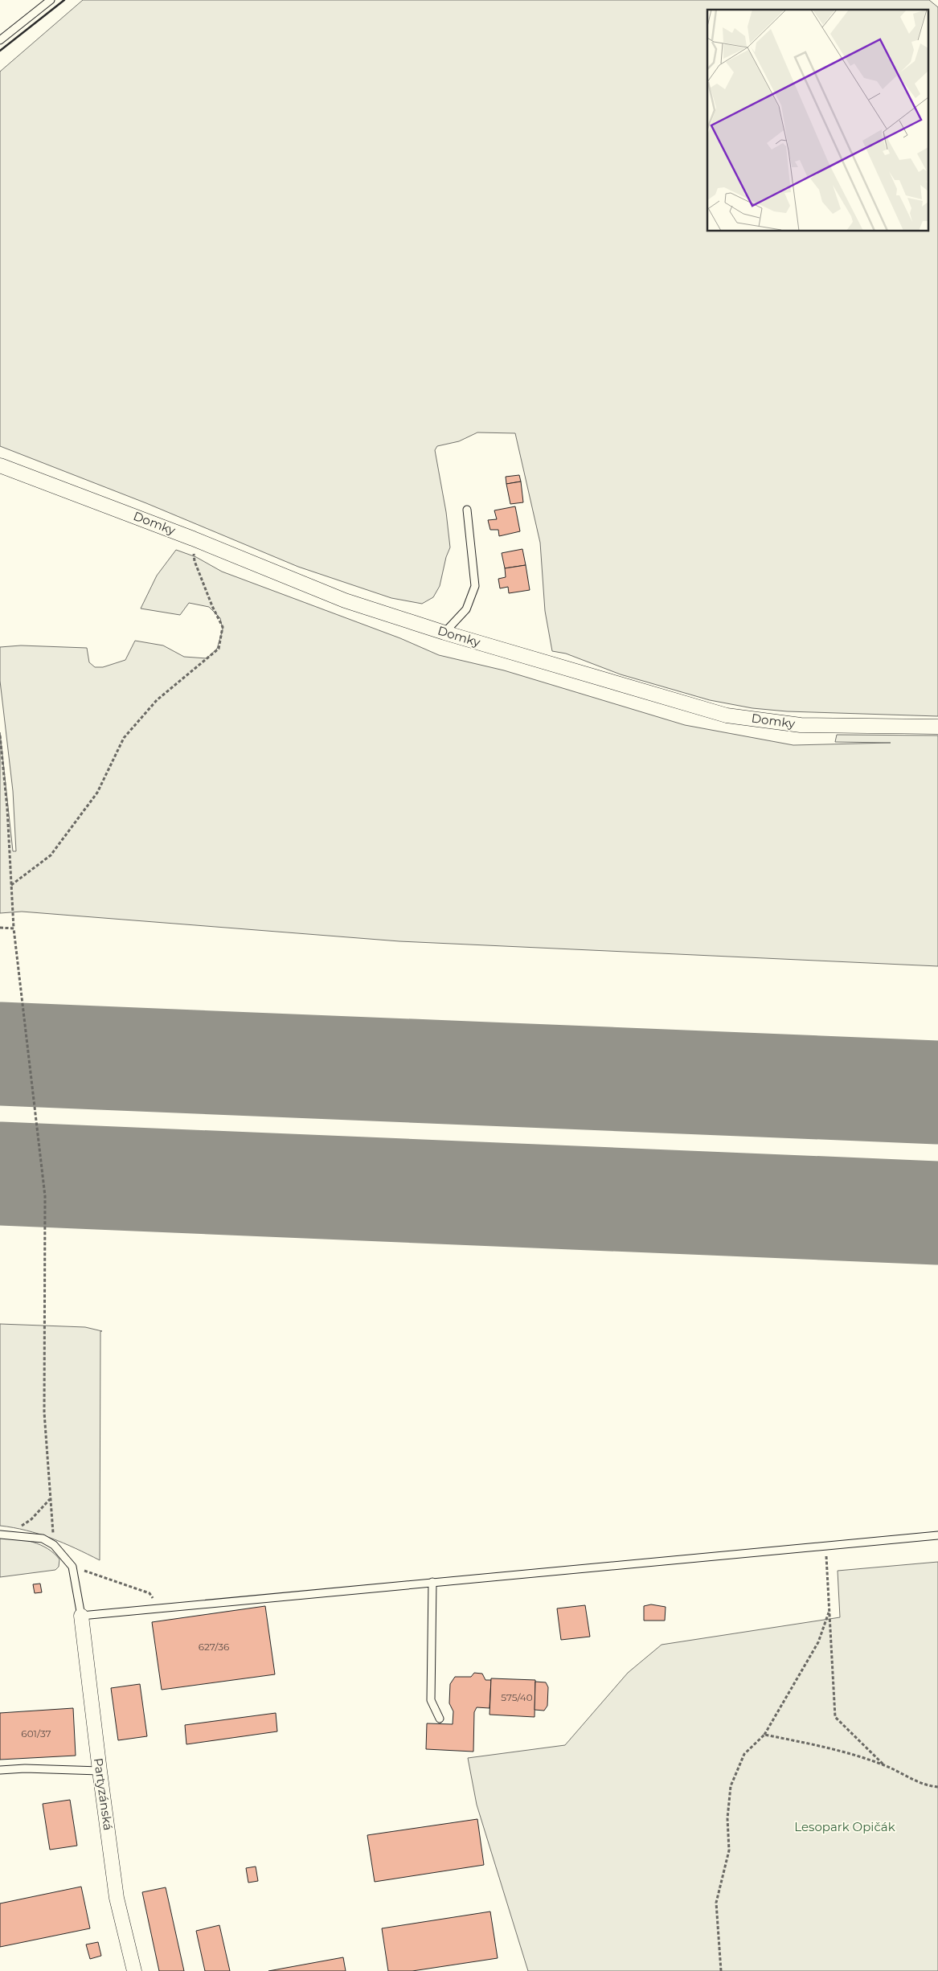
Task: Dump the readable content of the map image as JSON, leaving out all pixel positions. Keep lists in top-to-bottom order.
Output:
{
  "streets": {
    "street": ["Domky", "Partyzánská"]
  },
  "parks": ["Lesopark Opičák"],
  "house_numbers": ["627/36", "575/40", "601/37"]
}
